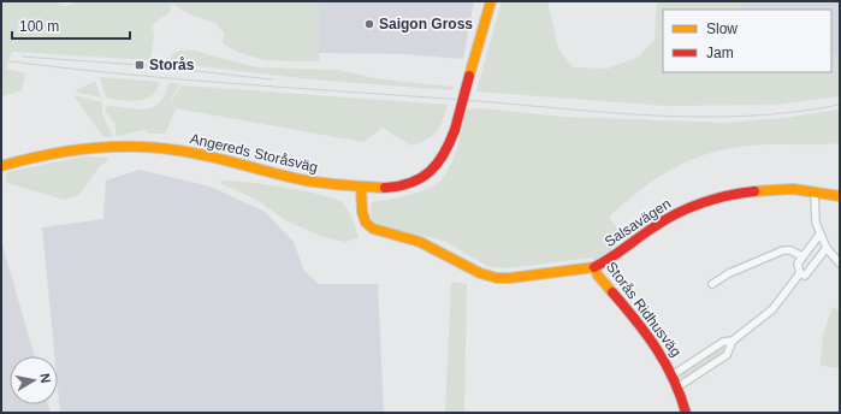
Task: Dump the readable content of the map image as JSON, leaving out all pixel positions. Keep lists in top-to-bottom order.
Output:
{
  "streets": {
    "street": ["Angereds Storåsväg", "Salsavägen", "Storås Ridhusväg"]
  },
  "crossings": [
    ["Angereds Storåsväg", "Storås Ridhusväg"],
    ["Salsavägen", "Storås Ridhusväg"]
  ],
  "places": {
    "other": ["Saigon Gross"],
    "transit": ["Storås"]
  },
  "legend": ["Slow", "Jam"],
  "scale_bar": "100 m",
  "north": "right"
}
